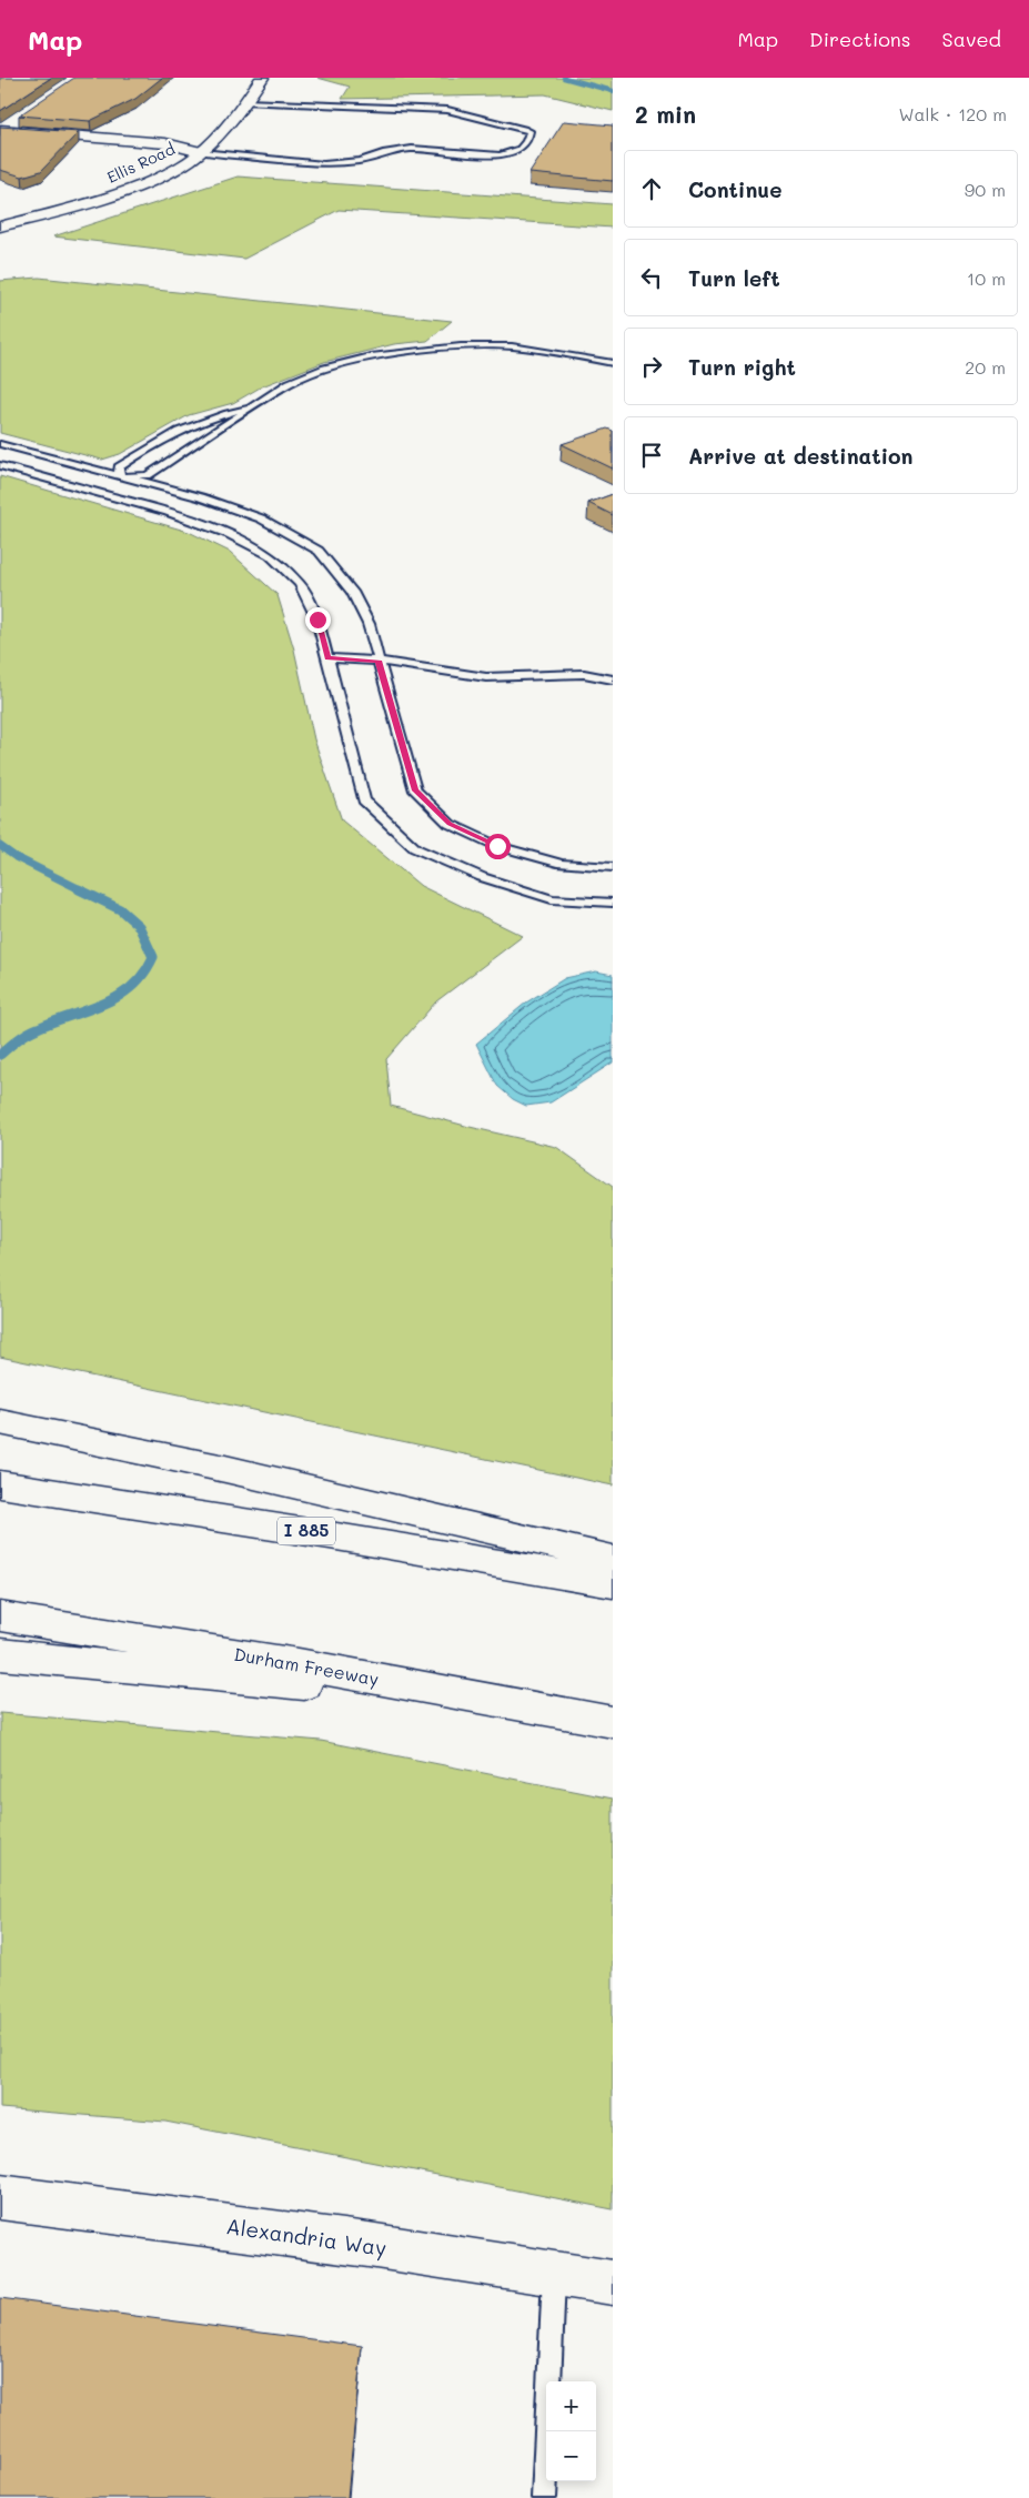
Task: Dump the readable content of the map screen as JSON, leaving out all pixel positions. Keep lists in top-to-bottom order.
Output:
{
  "streets": {
    "main road": [
      "Ellis Road",
      "I 885",
      "Durham Freeway",
      "Alexandria Way"
    ]
  },
  "page": {
    "header": "Map",
    "nav": ["Map", "Directions", "Saved"],
    "heading": ["2 min", "Walk · 120 m"],
    "list": [
      ["Continue", "90 m"],
      ["Turn left", "10 m"],
      ["Turn right", "20 m"],
      "Arrive at destination"
    ],
    "map_buttons": ["+", "−"]
  }
}
